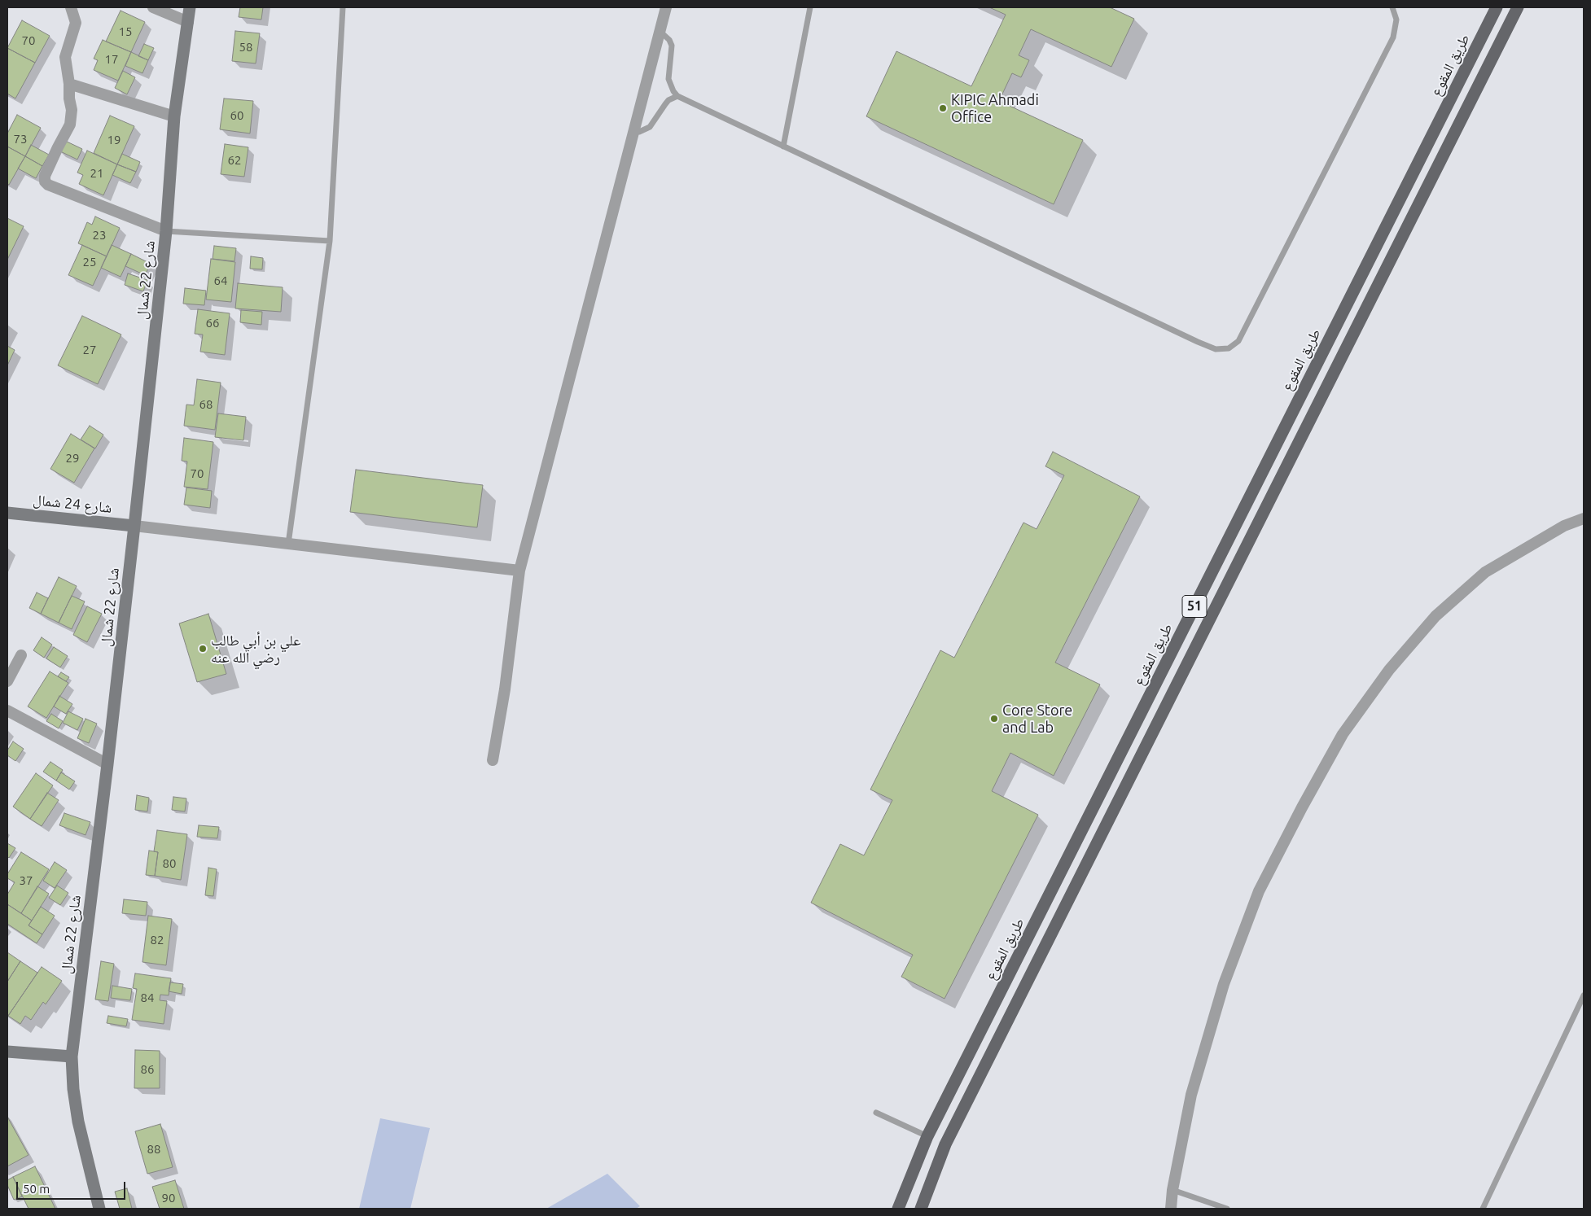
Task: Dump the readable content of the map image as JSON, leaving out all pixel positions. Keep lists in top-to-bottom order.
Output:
{
  "streets": {
    "main road": ["طريق المقوع", "51"],
    "street": ["شارع 22 شمال", "شارع 24 شمال"]
  },
  "crossings": [
    ["شارع 22 شمال", "شارع 24 شمال"]
  ],
  "places": ["KIPIC Ahmadi Office", "علي بن أبي طالب رضي الله عنه", "Core Store and Lab"],
  "house_numbers": [
    "15",
    "70",
    "58",
    "17",
    "60",
    "73",
    "19",
    "62",
    "21",
    "23",
    "25",
    "64",
    "66",
    "27",
    "68",
    "29",
    "70",
    "80",
    "37",
    "82",
    "84",
    "86",
    "88",
    "90"
  ],
  "scale_bar": "50 m"
}
